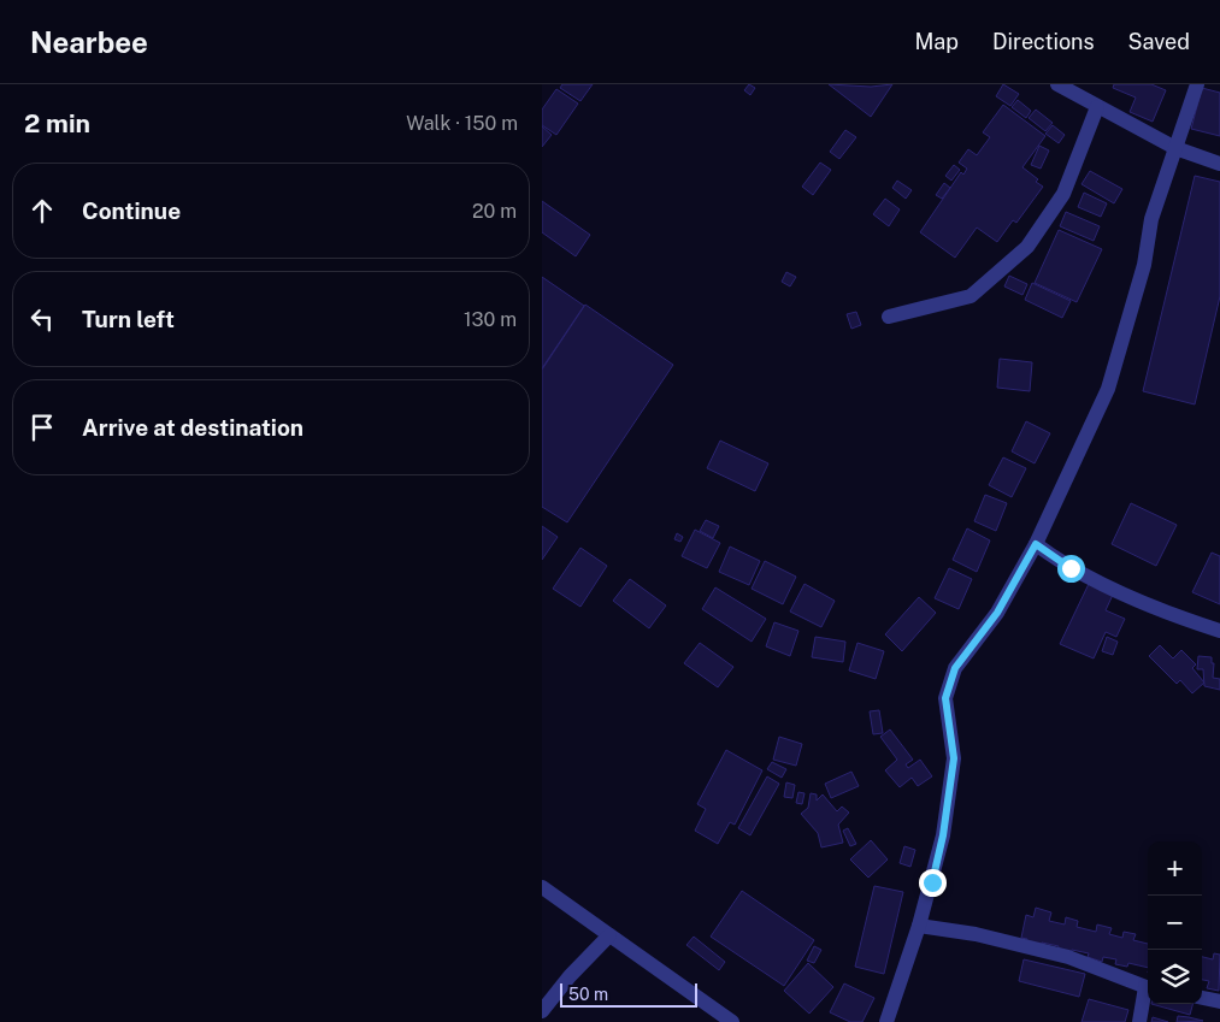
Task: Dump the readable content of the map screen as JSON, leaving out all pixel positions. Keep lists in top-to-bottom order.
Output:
{
  "scale_bar": "50 m",
  "page": {
    "header": "Nearbee",
    "nav": ["Map", "Directions", "Saved"],
    "heading": ["2 min", "Walk · 150 m"],
    "list": [
      ["Continue", "20 m"],
      ["Turn left", "130 m"],
      "Arrive at destination"
    ],
    "map_buttons": ["+", "−"],
    "scale": "50 m"
  }
}
